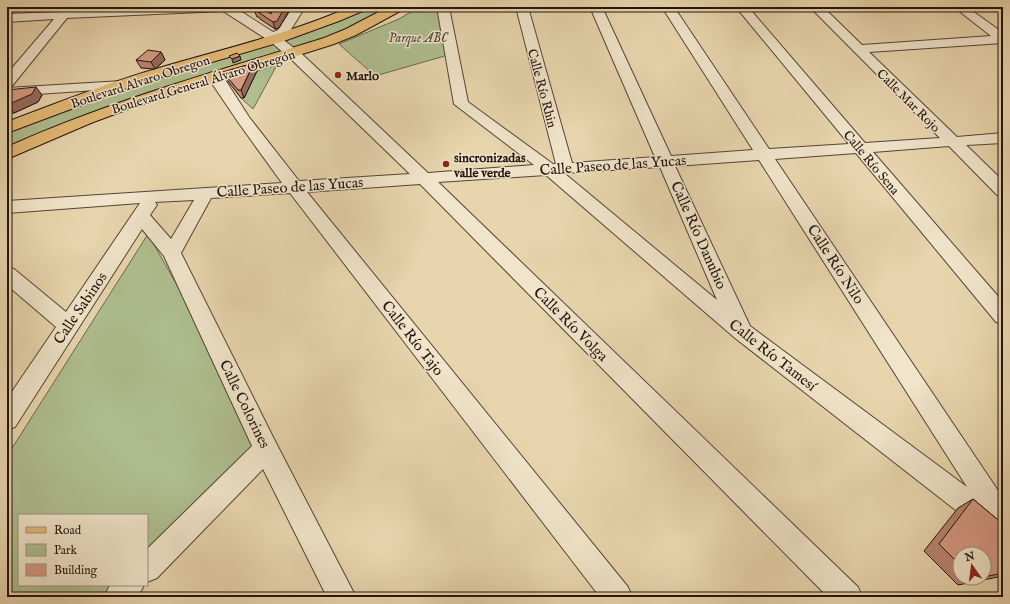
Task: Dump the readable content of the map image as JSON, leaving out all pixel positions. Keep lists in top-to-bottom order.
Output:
{
  "streets": {
    "main road": ["Boulevard Alvaro Obregon", "Boulevard General Álvaro Obregón"],
    "street": [
      "Calle Río Rhin",
      "Calle Mar Rojo",
      "Calle Río Sena",
      "Calle Paseo de las Yucas",
      "Calle Río Danubio",
      "Calle Río Nilo",
      "Calle Sabinos",
      "Calle Río Volga",
      "Calle Río Tajo",
      "Calle Río Tamesí",
      "Calle Colorines"
    ]
  },
  "crossings": [
    ["Boulevard Alvaro Obregon", "Boulevard General Álvaro Obregón"],
    ["Boulevard Alvaro Obregon", "Calle Río Volga"],
    ["Boulevard General Álvaro Obregón", "Calle Río Volga"],
    ["Boulevard General Álvaro Obregón", "Calle Río Tajo"],
    ["Calle Río Rhin", "Calle Paseo de las Yucas"],
    ["Calle Río Rhin", "Calle Río Tamesí"],
    ["Calle Mar Rojo", "Calle Paseo de las Yucas"],
    ["Calle Río Sena", "Calle Paseo de las Yucas"],
    ["Calle Paseo de las Yucas", "Calle Río Danubio"],
    ["Calle Paseo de las Yucas", "Calle Río Nilo"],
    ["Calle Paseo de las Yucas", "Calle Sabinos"],
    ["Calle Paseo de las Yucas", "Calle Río Volga"],
    ["Calle Paseo de las Yucas", "Calle Río Tajo"],
    ["Calle Paseo de las Yucas", "Calle Río Tamesí"],
    ["Calle Río Danubio", "Calle Río Tamesí"],
    ["Calle Sabinos", "Calle Colorines"]
  ],
  "parks": ["Parque ABC"],
  "places": ["Marlo", "sincronizadas valle verde"],
  "legend": ["Road", "Park", "Building"],
  "north": "top"
}
